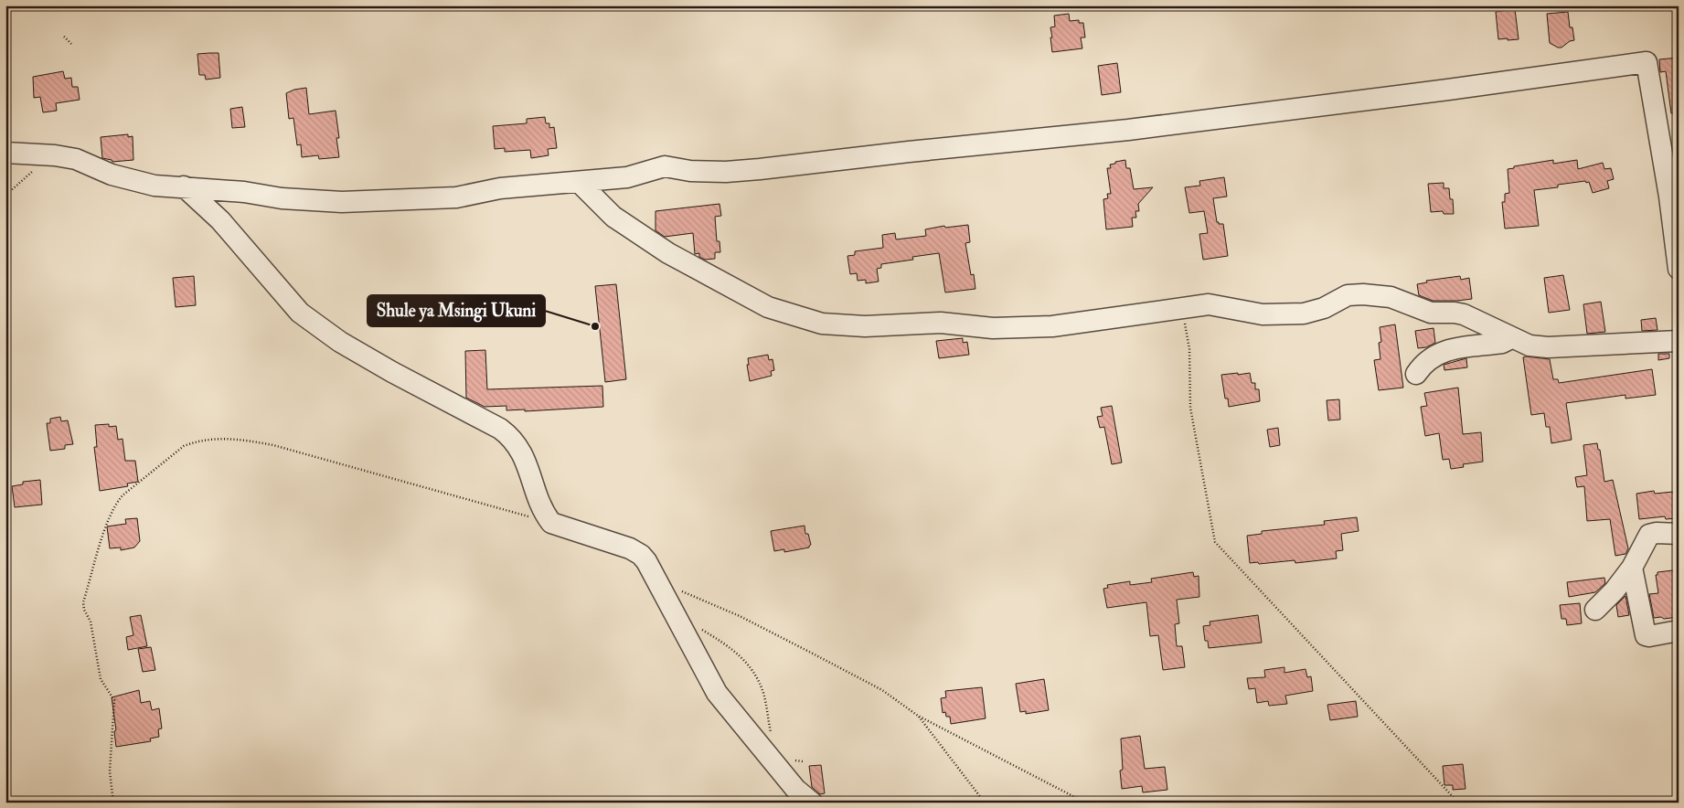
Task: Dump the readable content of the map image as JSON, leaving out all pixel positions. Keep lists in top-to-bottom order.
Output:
{
  "places": ["Shule ya Msingi Ukuni"]
}
